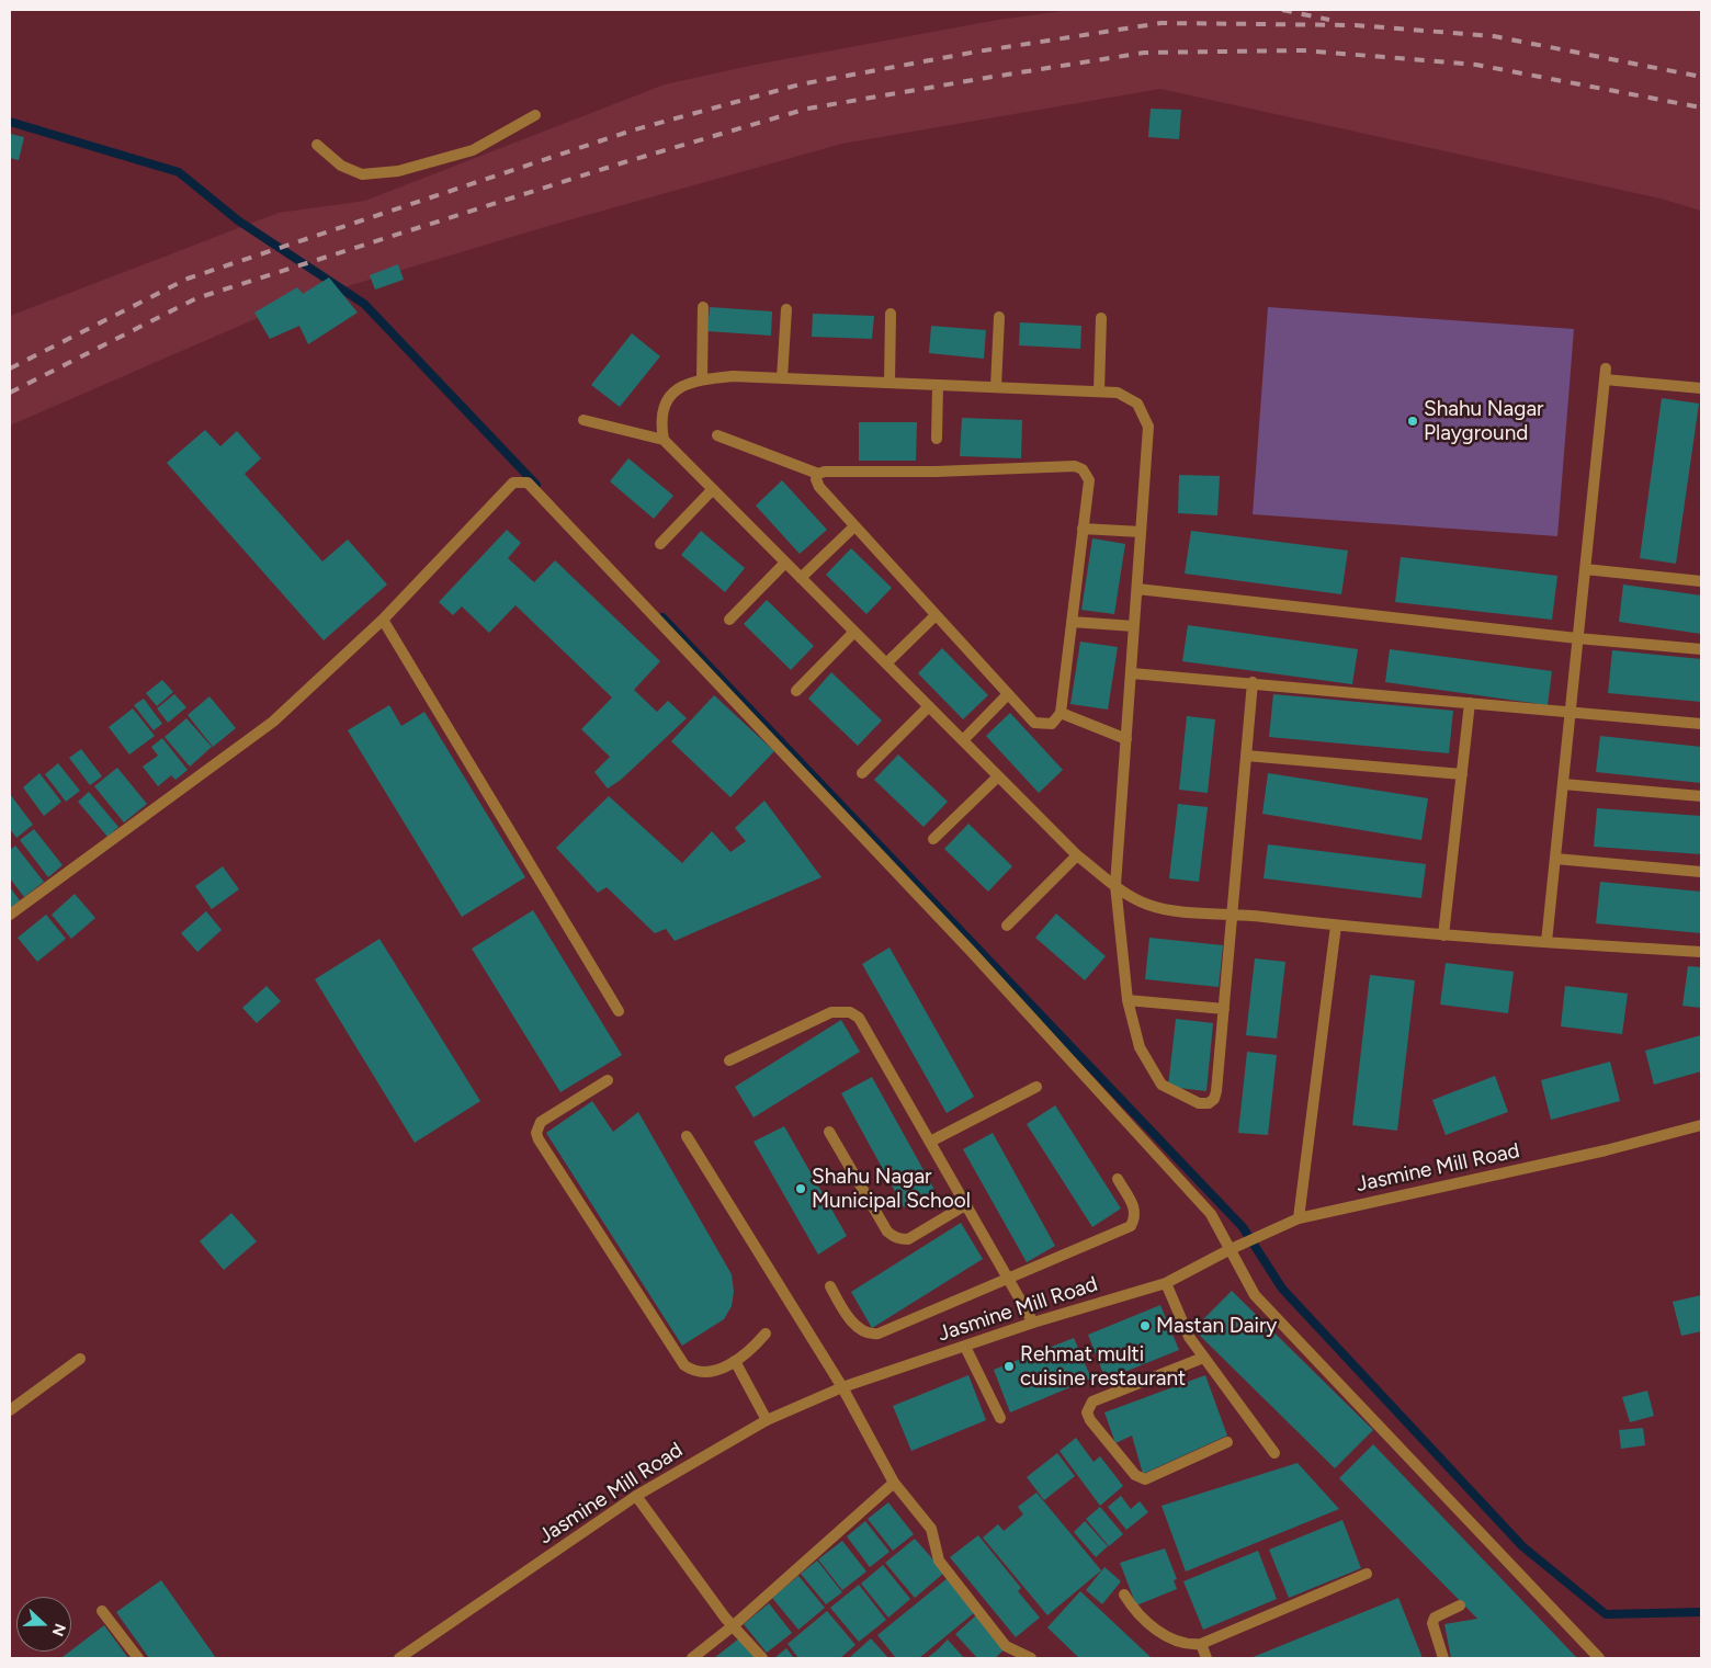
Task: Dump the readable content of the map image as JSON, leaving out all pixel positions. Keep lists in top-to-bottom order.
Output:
{
  "streets": {
    "street": ["Jasmine Mill Road"]
  },
  "places": [
    "Shahu Nagar Playground",
    "Shahu Nagar Municipal School",
    "Mastan Dairy",
    "Rehmat multi cuisine restaurant"
  ],
  "north": "right"
}
